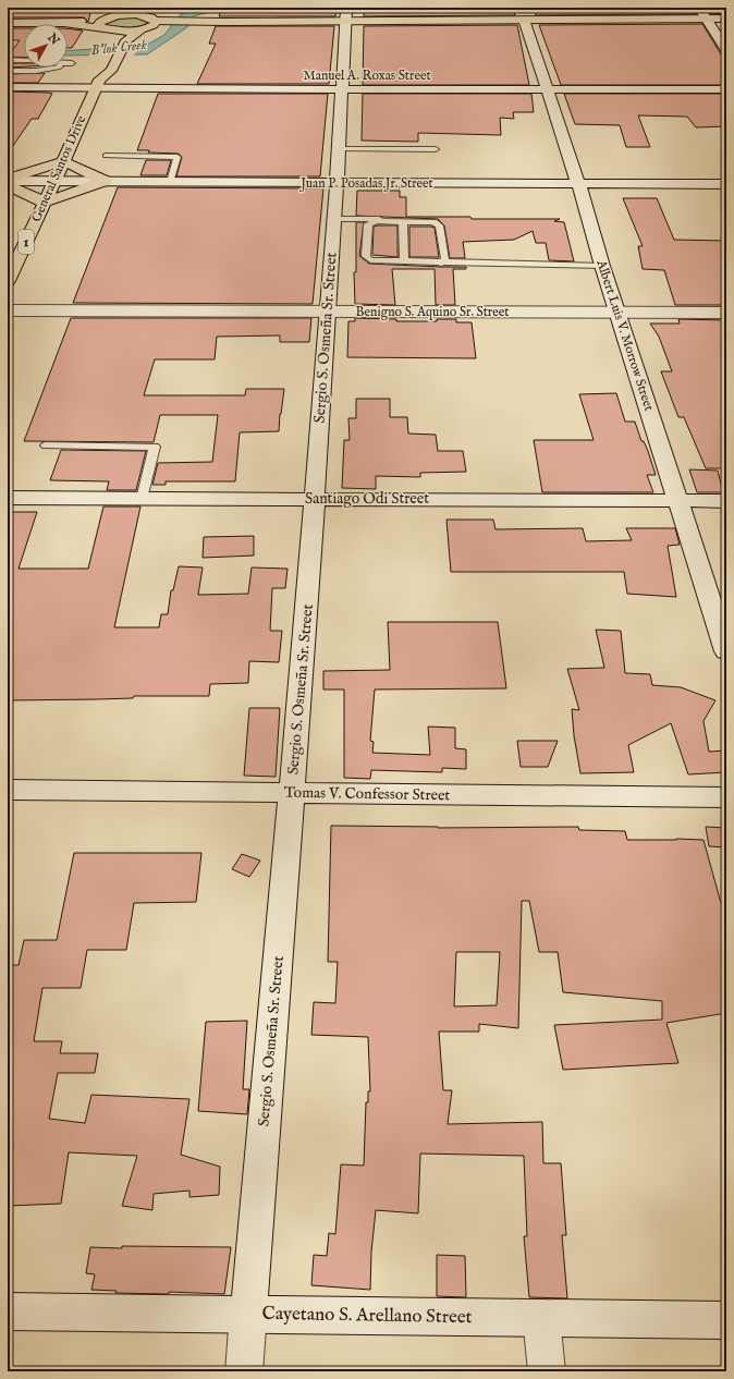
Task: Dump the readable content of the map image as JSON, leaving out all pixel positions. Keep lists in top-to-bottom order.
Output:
{
  "streets": {
    "main road": ["General Santos Drive", "1"],
    "street": [
      "Manuel A. Roxas Street",
      "Juan P. Posadas Jr. Street",
      "Benigno S. Aquino Sr. Street",
      "Albert Luis V. Morrow Street",
      "Sergio S. Osmeña Sr. Street",
      "Santiago Odi Street",
      "Tomas V. Confessor Street",
      "Cayetano S. Arellano Street"
    ]
  },
  "crossings": [
    ["Manuel A. Roxas Street", "General Santos Drive"],
    ["Manuel A. Roxas Street", "Albert Luis V. Morrow Street"],
    ["Manuel A. Roxas Street", "Sergio S. Osmeña Sr. Street"],
    ["General Santos Drive", "Juan P. Posadas Jr. Street"],
    ["General Santos Drive", "1"],
    ["Juan P. Posadas Jr. Street", "Albert Luis V. Morrow Street"],
    ["Juan P. Posadas Jr. Street", "Sergio S. Osmeña Sr. Street"],
    ["Benigno S. Aquino Sr. Street", "Albert Luis V. Morrow Street"],
    ["Benigno S. Aquino Sr. Street", "Sergio S. Osmeña Sr. Street"],
    ["Albert Luis V. Morrow Street", "Santiago Odi Street"],
    ["Sergio S. Osmeña Sr. Street", "Santiago Odi Street"],
    ["Sergio S. Osmeña Sr. Street", "Tomas V. Confessor Street"],
    ["Sergio S. Osmeña Sr. Street", "Cayetano S. Arellano Street"]
  ],
  "water": ["B'lok Creek"],
  "north": "top right"
}
